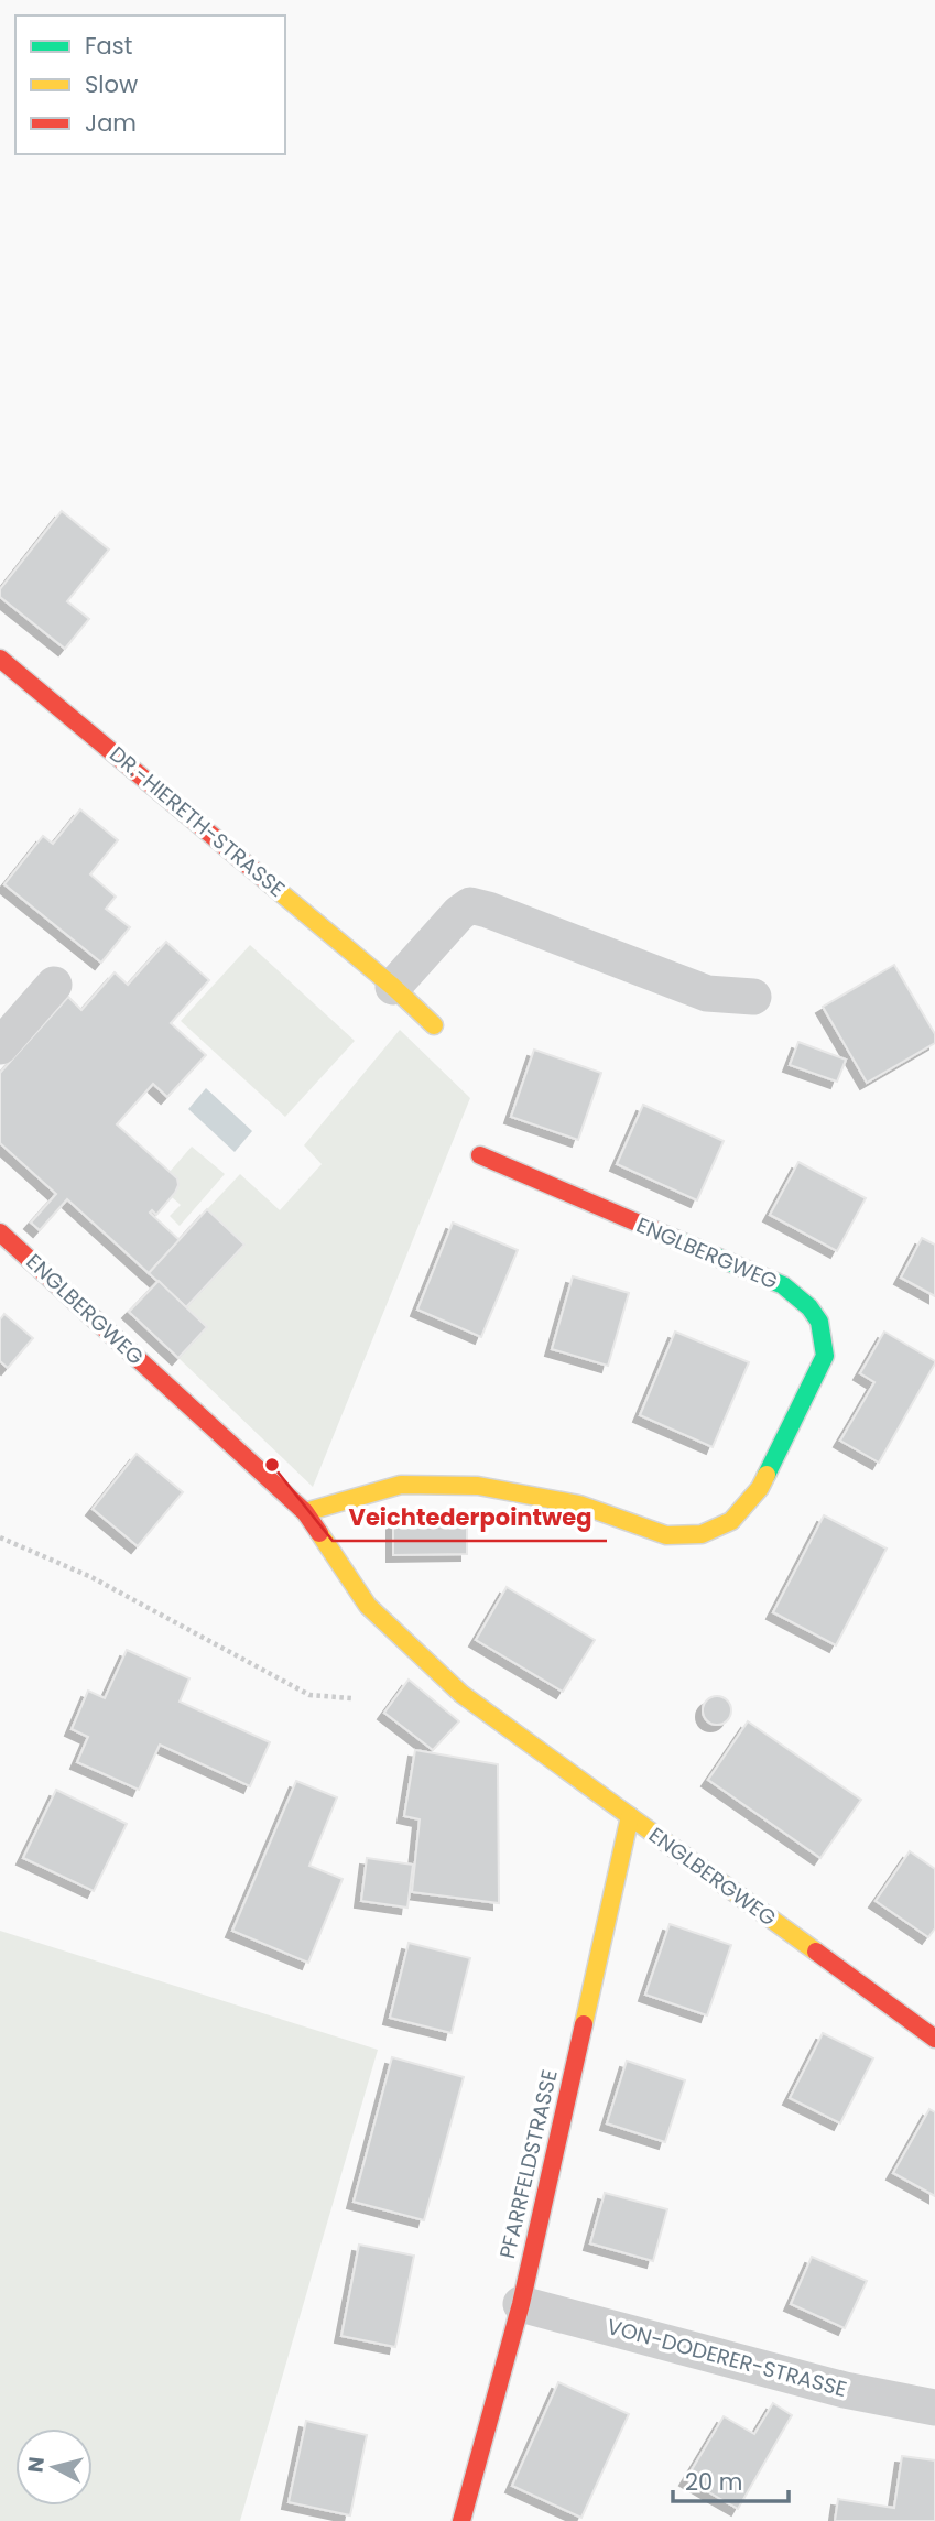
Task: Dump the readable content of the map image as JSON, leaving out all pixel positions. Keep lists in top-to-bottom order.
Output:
{
  "streets": {
    "street": [
      "DR.-HIERETH-STRASSE",
      "ENGLBERGWEG",
      "PFARRFELDSTRASSE",
      "VON-DODERER-STRASSE"
    ]
  },
  "crossings": [
    ["ENGLBERGWEG", "PFARRFELDSTRASSE"],
    ["PFARRFELDSTRASSE", "VON-DODERER-STRASSE"]
  ],
  "places": ["Veichtederpointweg"],
  "legend": ["Fast", "Slow", "Jam"],
  "scale_bar": "20 m",
  "north": "left"
}
